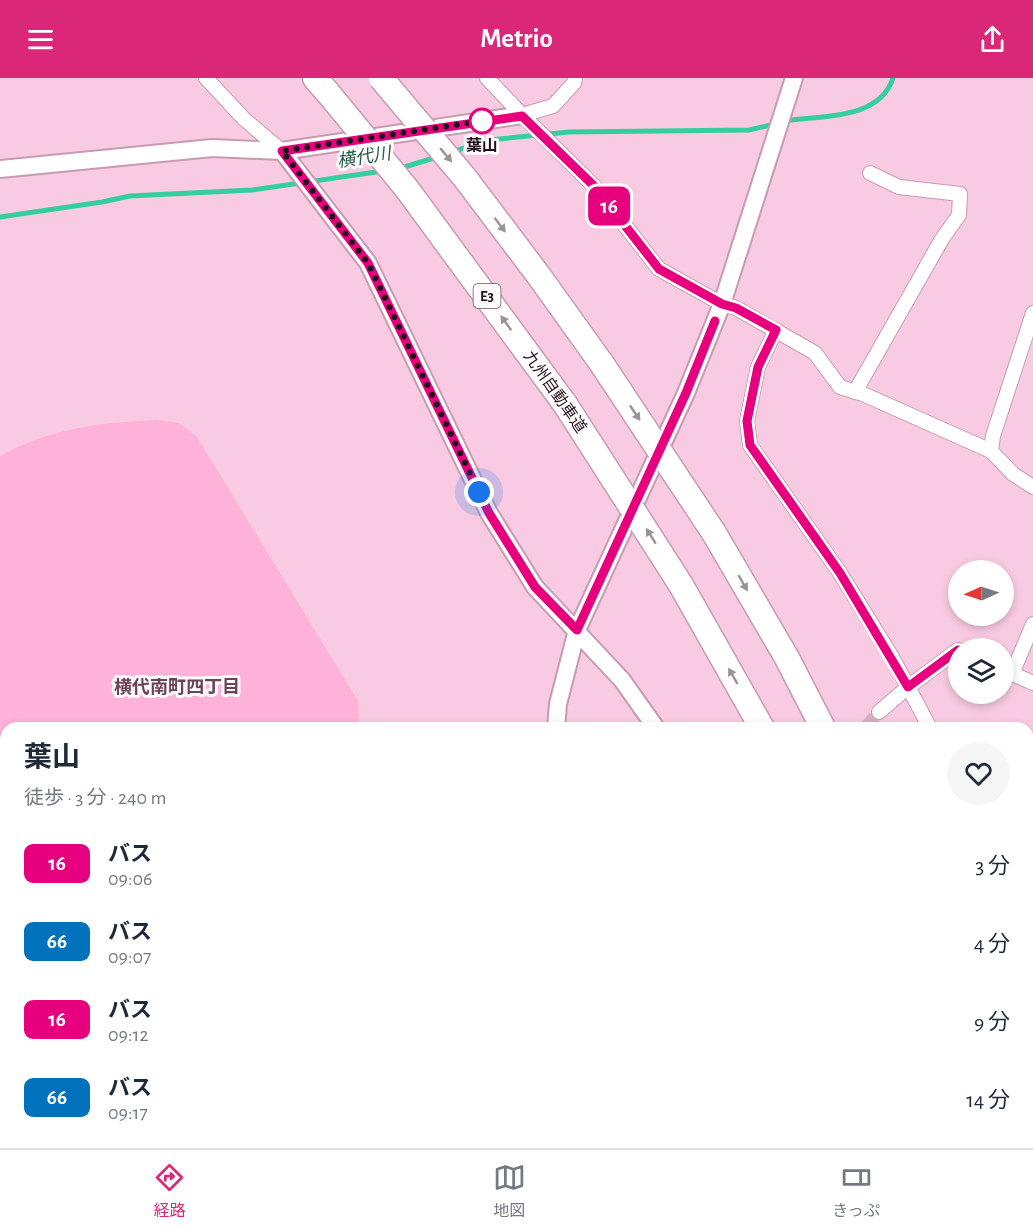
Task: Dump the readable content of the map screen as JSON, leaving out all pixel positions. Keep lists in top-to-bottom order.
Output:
{
  "streets": {
    "highway": ["E3", "九州自動車道"]
  },
  "districts": ["横代南町四丁目"],
  "water": ["横代川"],
  "places": ["葉山"],
  "lines": ["bus line 16"],
  "north": "left",
  "page": {
    "header": "Metrio",
    "on_map": "16",
    "heading": ["葉山", "徒歩 · 3 分 · 240 m"],
    "list": [
      {
        "mark": "16",
        "name": "バス",
        "note": "09:06",
        "value": "3 分"
      },
      {
        "mark": "66",
        "name": "バス",
        "note": "09:07",
        "value": "4 分"
      },
      {
        "mark": "16",
        "name": "バス",
        "note": "09:12",
        "value": "9 分"
      },
      {
        "mark": "66",
        "name": "バス",
        "note": "09:17",
        "value": "14 分"
      }
    ],
    "tabs": ["経路", "地図", "きっぷ"]
  }
}
